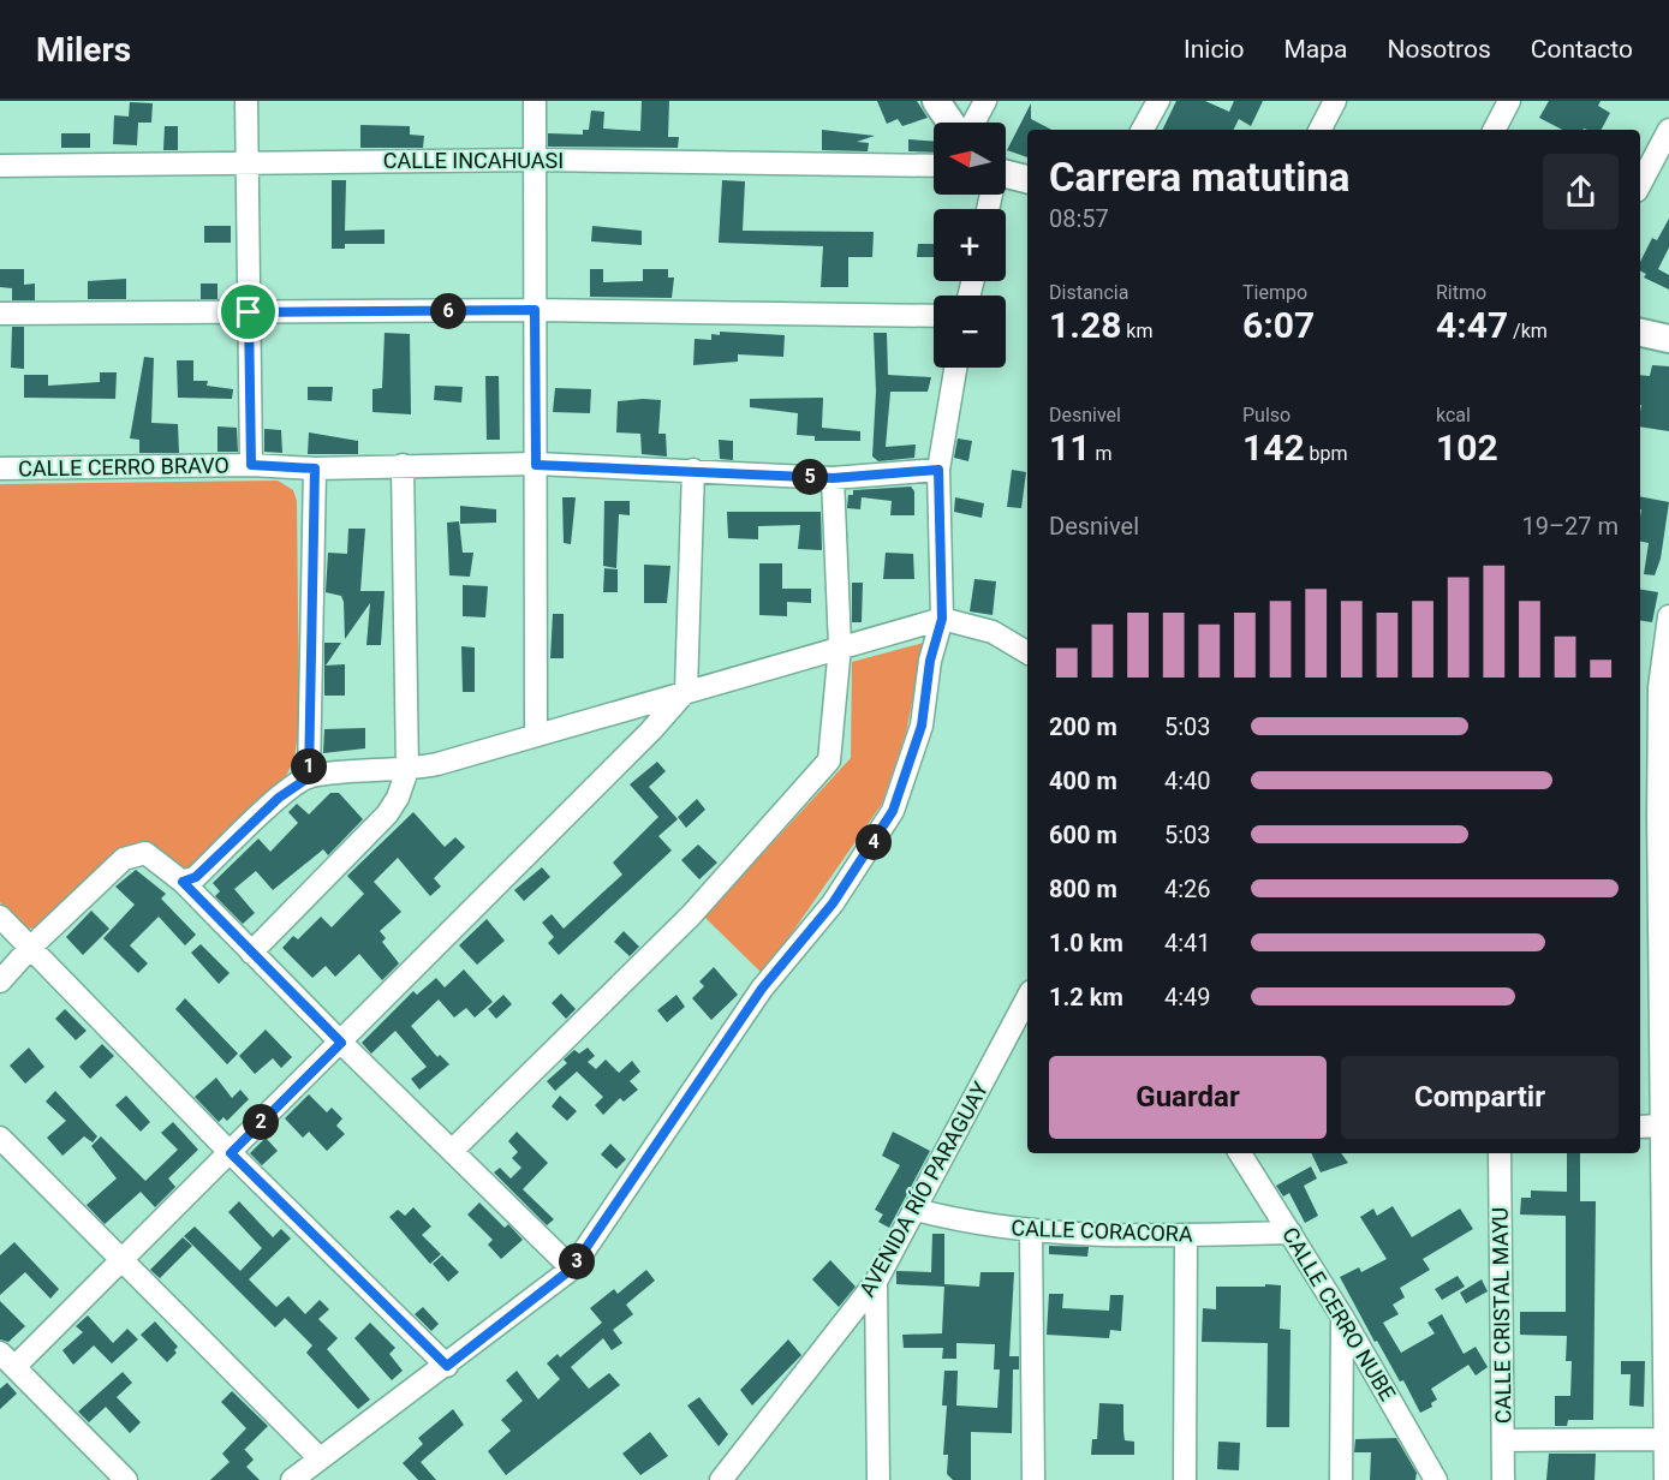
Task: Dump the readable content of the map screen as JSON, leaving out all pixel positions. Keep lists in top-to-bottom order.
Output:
{
  "streets": {
    "street": [
      "CALLE INCAHUASI",
      "CALLE CERRO BRAVO",
      "AVENIDA RÍO PARAGUAY",
      "CALLE CORACORA",
      "CALLE CERRO NUBE",
      "CALLE CRISTAL MAYU"
    ]
  },
  "crossings": [
    ["AVENIDA RÍO PARAGUAY", "CALLE CORACORA"],
    ["CALLE CORACORA", "CALLE CERRO NUBE"]
  ],
  "north": "left",
  "page": {
    "header": "Milers",
    "nav": [
      "Inicio",
      "Mapa",
      "Nosotros",
      "Contacto"
    ],
    "map_buttons": ["+", "−"],
    "heading": ["Carrera matutina", "08:57"],
    "stats": [
      ["Distancia", "1.28 km"],
      ["Tiempo", "6:07"],
      ["Ritmo", "4:47 /km"],
      ["Desnivel", "11 m"],
      ["Pulso", "142 bpm"],
      ["kcal", "102"]
    ],
    "pins": [
      "6",
      "5",
      "1",
      "4",
      "2",
      "3"
    ],
    "chart": ["Desnivel", "19–27 m"],
    "list": [
      {
        "name": "200 m",
        "note": "5:03"
      },
      {
        "name": "400 m",
        "note": "4:40"
      },
      {
        "name": "600 m",
        "note": "5:03"
      },
      {
        "name": "800 m",
        "note": "4:26"
      },
      {
        "name": "1.0 km",
        "note": "4:41"
      },
      {
        "name": "1.2 km",
        "note": "4:49"
      }
    ],
    "buttons": ["Guardar", "Compartir"]
  }
}
